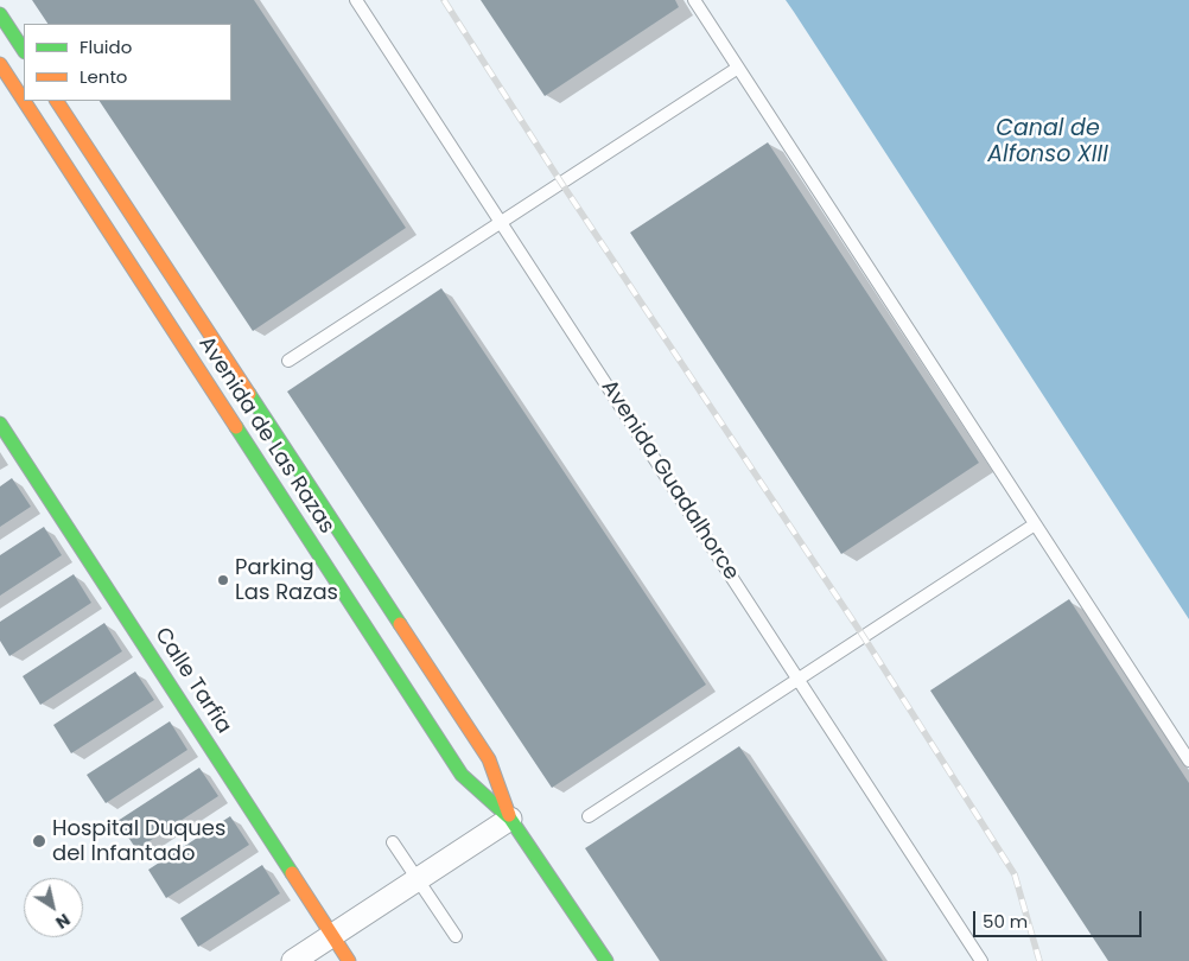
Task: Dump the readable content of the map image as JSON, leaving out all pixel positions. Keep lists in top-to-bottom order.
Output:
{
  "streets": {
    "main road": ["Avenida de Las Razas", "Calle Tarfia"],
    "lane": ["Avenida Guadalhorce"]
  },
  "water": ["Canal de Alfonso XIII"],
  "places": ["Parking Las Razas", "Hospital Duques del Infantado"],
  "legend": ["Fluido", "Lento"],
  "scale_bar": "50 m",
  "north": "bottom right"
}
